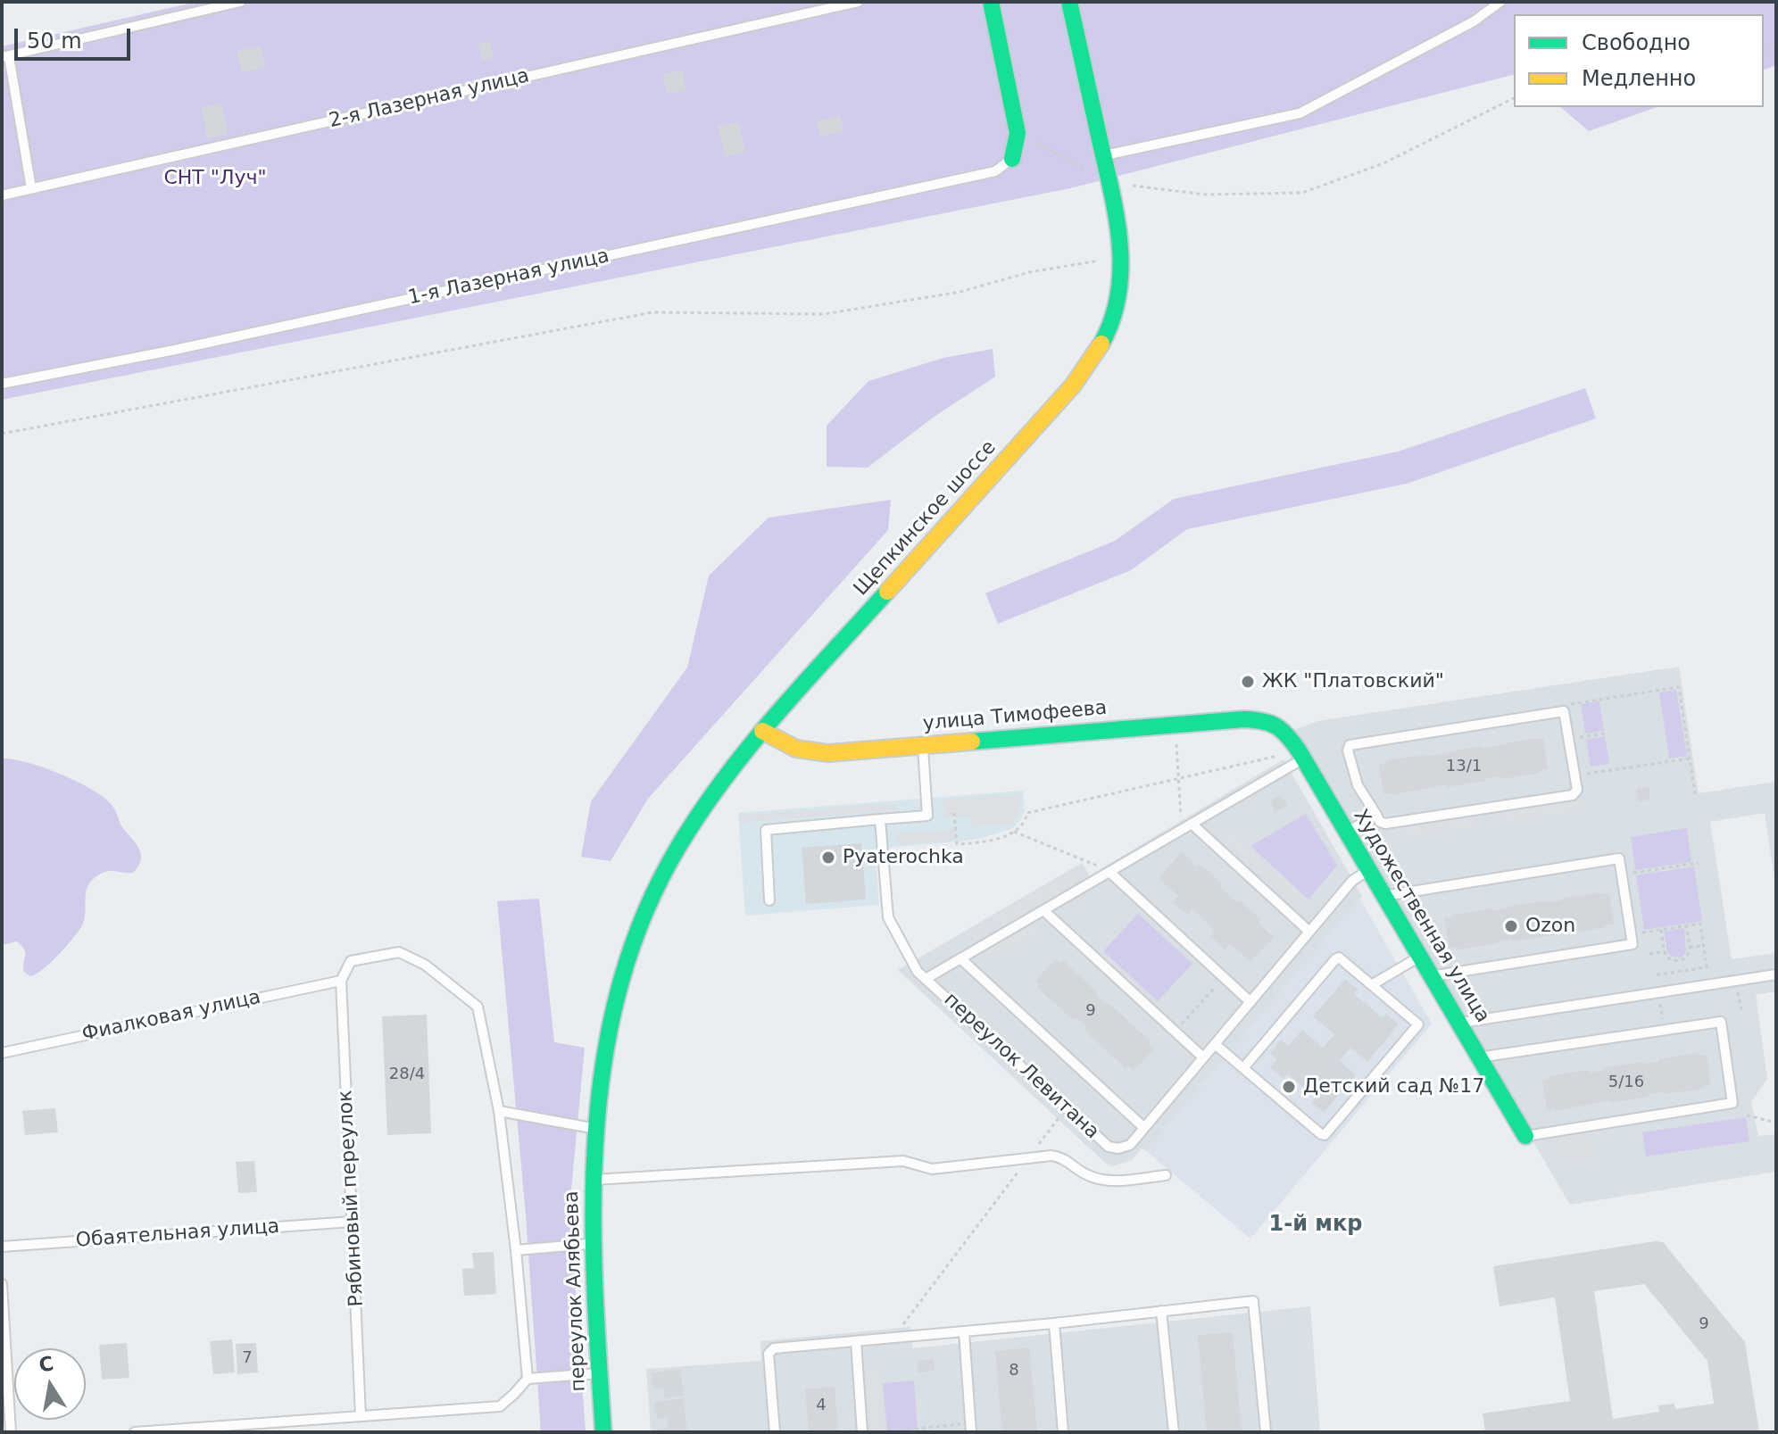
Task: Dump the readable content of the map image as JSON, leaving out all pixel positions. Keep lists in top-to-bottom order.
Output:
{
  "streets": {
    "main road": [
      "Щепкинское шоссе",
      "улица Тимофеева",
      "Художественная улица",
      "переулок Алябьева"
    ],
    "lane": [
      "2-я Лазерная улица",
      "1-я Лазерная улица",
      "Фиалковая улица",
      "переулок Левитана",
      "Рябиновый переулок",
      "Обаятельная улица"
    ]
  },
  "crossings": [
    ["Щепкинское шоссе", "улица Тимофеева"],
    ["Щепкинское шоссе", "переулок Алябьева"],
    ["улица Тимофеева", "Художественная улица"],
    ["Фиалковая улица", "Рябиновый переулок"],
    ["Рябиновый переулок", "Обаятельная улица"]
  ],
  "districts": ["1-й мкр"],
  "parks": ["СНТ \"Луч\""],
  "places": [
    "ЖК \"Платовский\"",
    "Pyaterochka",
    "Ozon",
    "Детский сад №17"
  ],
  "house_numbers": [
    "13/1",
    "9",
    "28/4",
    "5/16",
    "9",
    "7",
    "8",
    "4"
  ],
  "legend": ["Свободно", "Медленно"],
  "scale_bar": "50 m",
  "north": "top"
}
